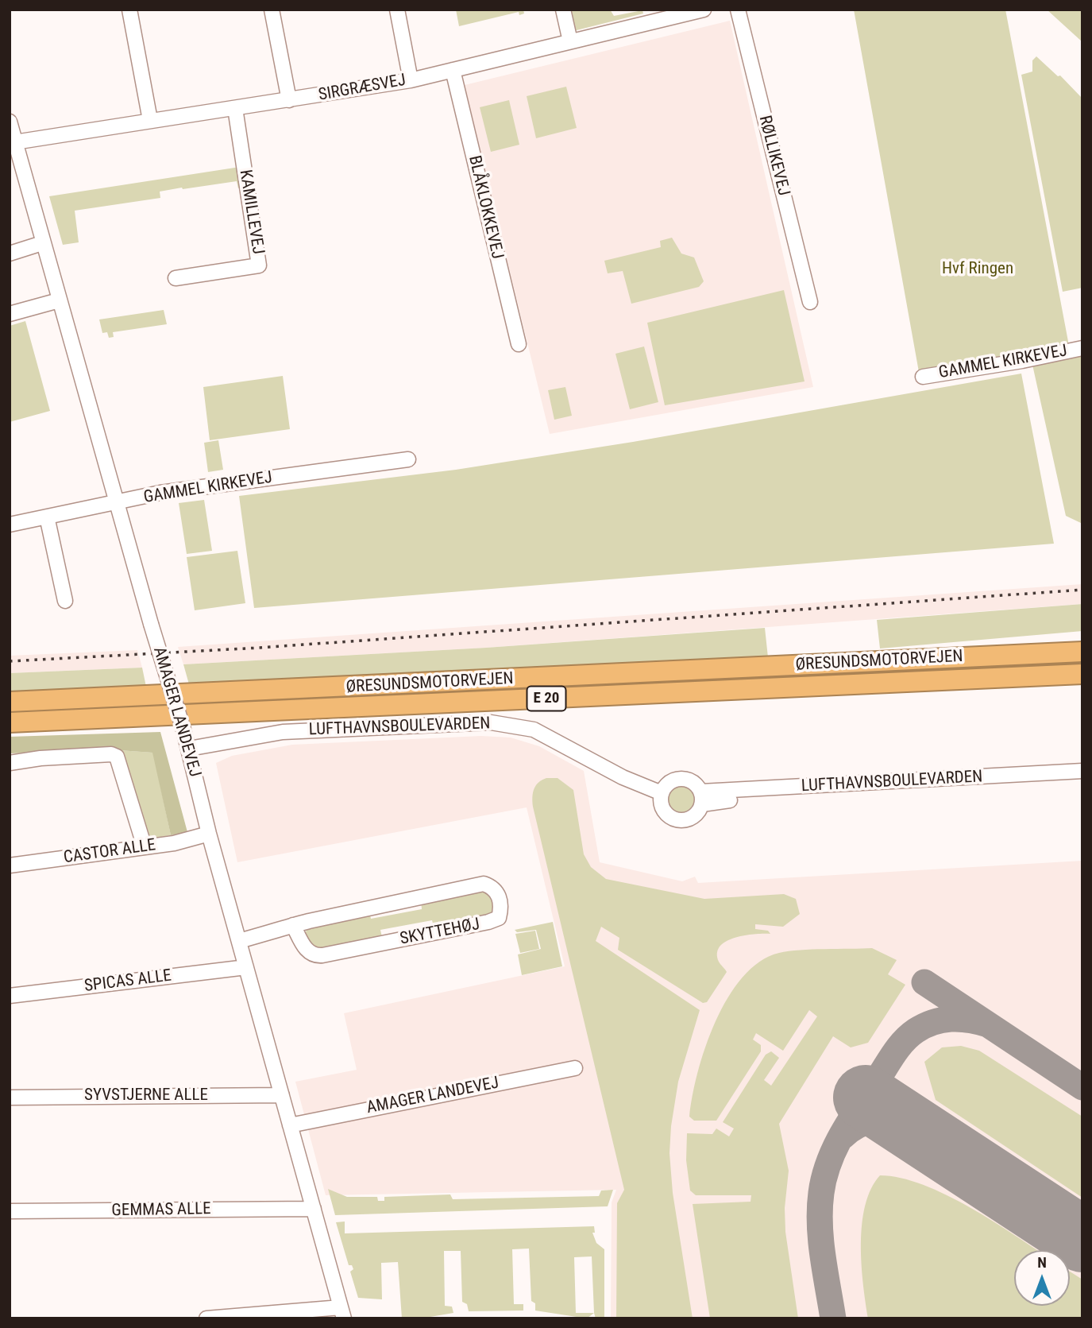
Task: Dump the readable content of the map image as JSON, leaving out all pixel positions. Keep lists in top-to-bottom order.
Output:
{
  "streets": {
    "highway": ["ØRESUNDSMOTORVEJEN", "E 20"],
    "street": [
      "SIRGRÆSVEJ",
      "RØLLIKEVEJ",
      "BLÅKLOKKEVEJ",
      "KAMILLEVEJ",
      "GAMMEL KIRKEVEJ",
      "AMAGER LANDEVEJ",
      "LUFTHAVNSBOULEVARDEN",
      "CASTOR ALLE",
      "SKYTTEHØJ",
      "SPICAS ALLE",
      "SYVSTJERNE ALLE",
      "GEMMAS ALLE"
    ]
  },
  "crossings": [
    ["SIRGRÆSVEJ", "BLÅKLOKKEVEJ"],
    ["SIRGRÆSVEJ", "KAMILLEVEJ"],
    ["SIRGRÆSVEJ", "AMAGER LANDEVEJ"],
    ["GAMMEL KIRKEVEJ", "AMAGER LANDEVEJ"],
    ["AMAGER LANDEVEJ", "LUFTHAVNSBOULEVARDEN"],
    ["AMAGER LANDEVEJ", "CASTOR ALLE"],
    ["AMAGER LANDEVEJ", "SKYTTEHØJ"],
    ["AMAGER LANDEVEJ", "SPICAS ALLE"],
    ["AMAGER LANDEVEJ", "SYVSTJERNE ALLE"],
    ["AMAGER LANDEVEJ", "GEMMAS ALLE"]
  ],
  "parks": ["Hvf Ringen"],
  "north": "top"
}
